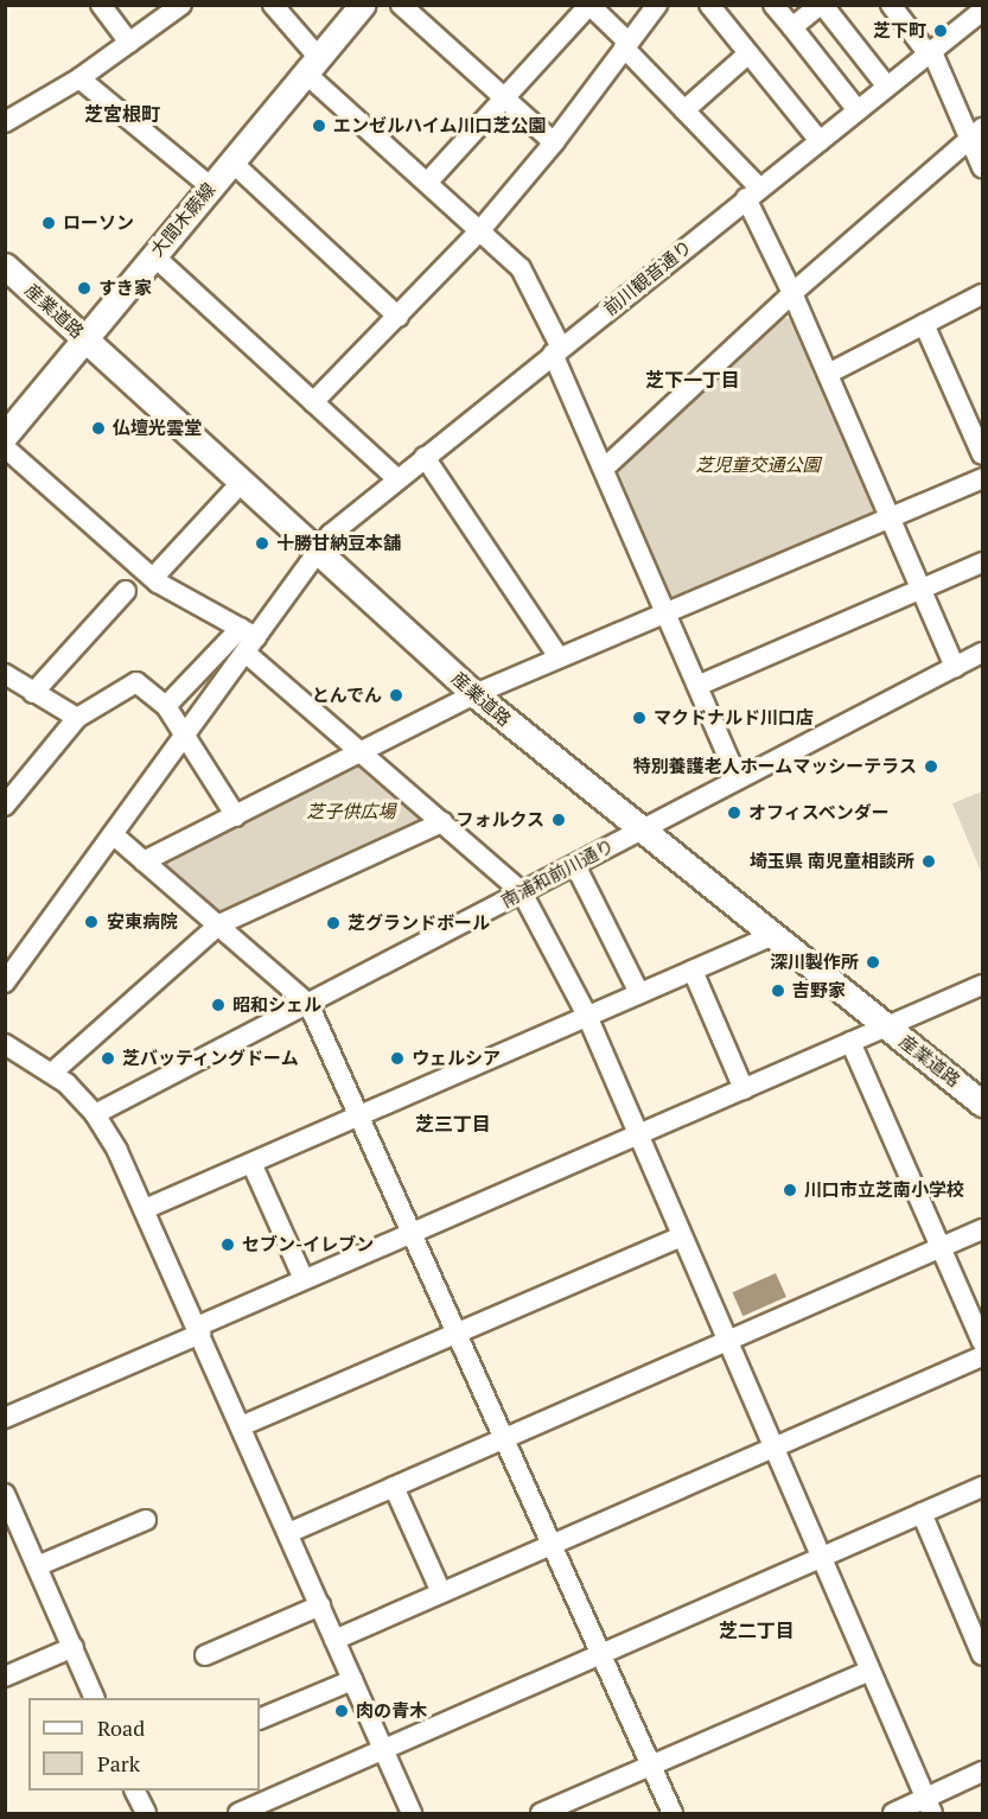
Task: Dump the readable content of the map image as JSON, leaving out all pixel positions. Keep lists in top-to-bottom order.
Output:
{
  "streets": {
    "main road": ["大間木蕨線", "産業道路"],
    "street": ["前川観音通り", "南浦和前川通り"]
  },
  "crossings": [
    ["大間木蕨線", "産業道路"],
    ["前川観音通り", "産業道路"],
    ["産業道路", "南浦和前川通り"]
  ],
  "districts": [
    "芝宮根町",
    "芝下一丁目",
    "芝三丁目",
    "芝二丁目"
  ],
  "parks": ["芝児童交通公園", "芝子供広場"],
  "places": [
    "芝下町",
    "エンゼルハイム川口芝公園",
    "ローソン",
    "すき家",
    "仏壇光雲堂",
    "十勝甘納豆本舗",
    "とんでん",
    "マクドナルド川口店",
    "特別養護老人ホームマッシーテラス",
    "オフィスベンダー",
    "フォルクス",
    "埼玉県 南児童相談所",
    "安東病院",
    "芝グランドボール",
    "深川製作所",
    "吉野家",
    "昭和シェル",
    "芝バッティングドーム",
    "ウェルシア",
    "川口市立芝南小学校",
    "セブン-イレブン",
    "肉の青木"
  ],
  "legend": ["Road", "Park"]
}
